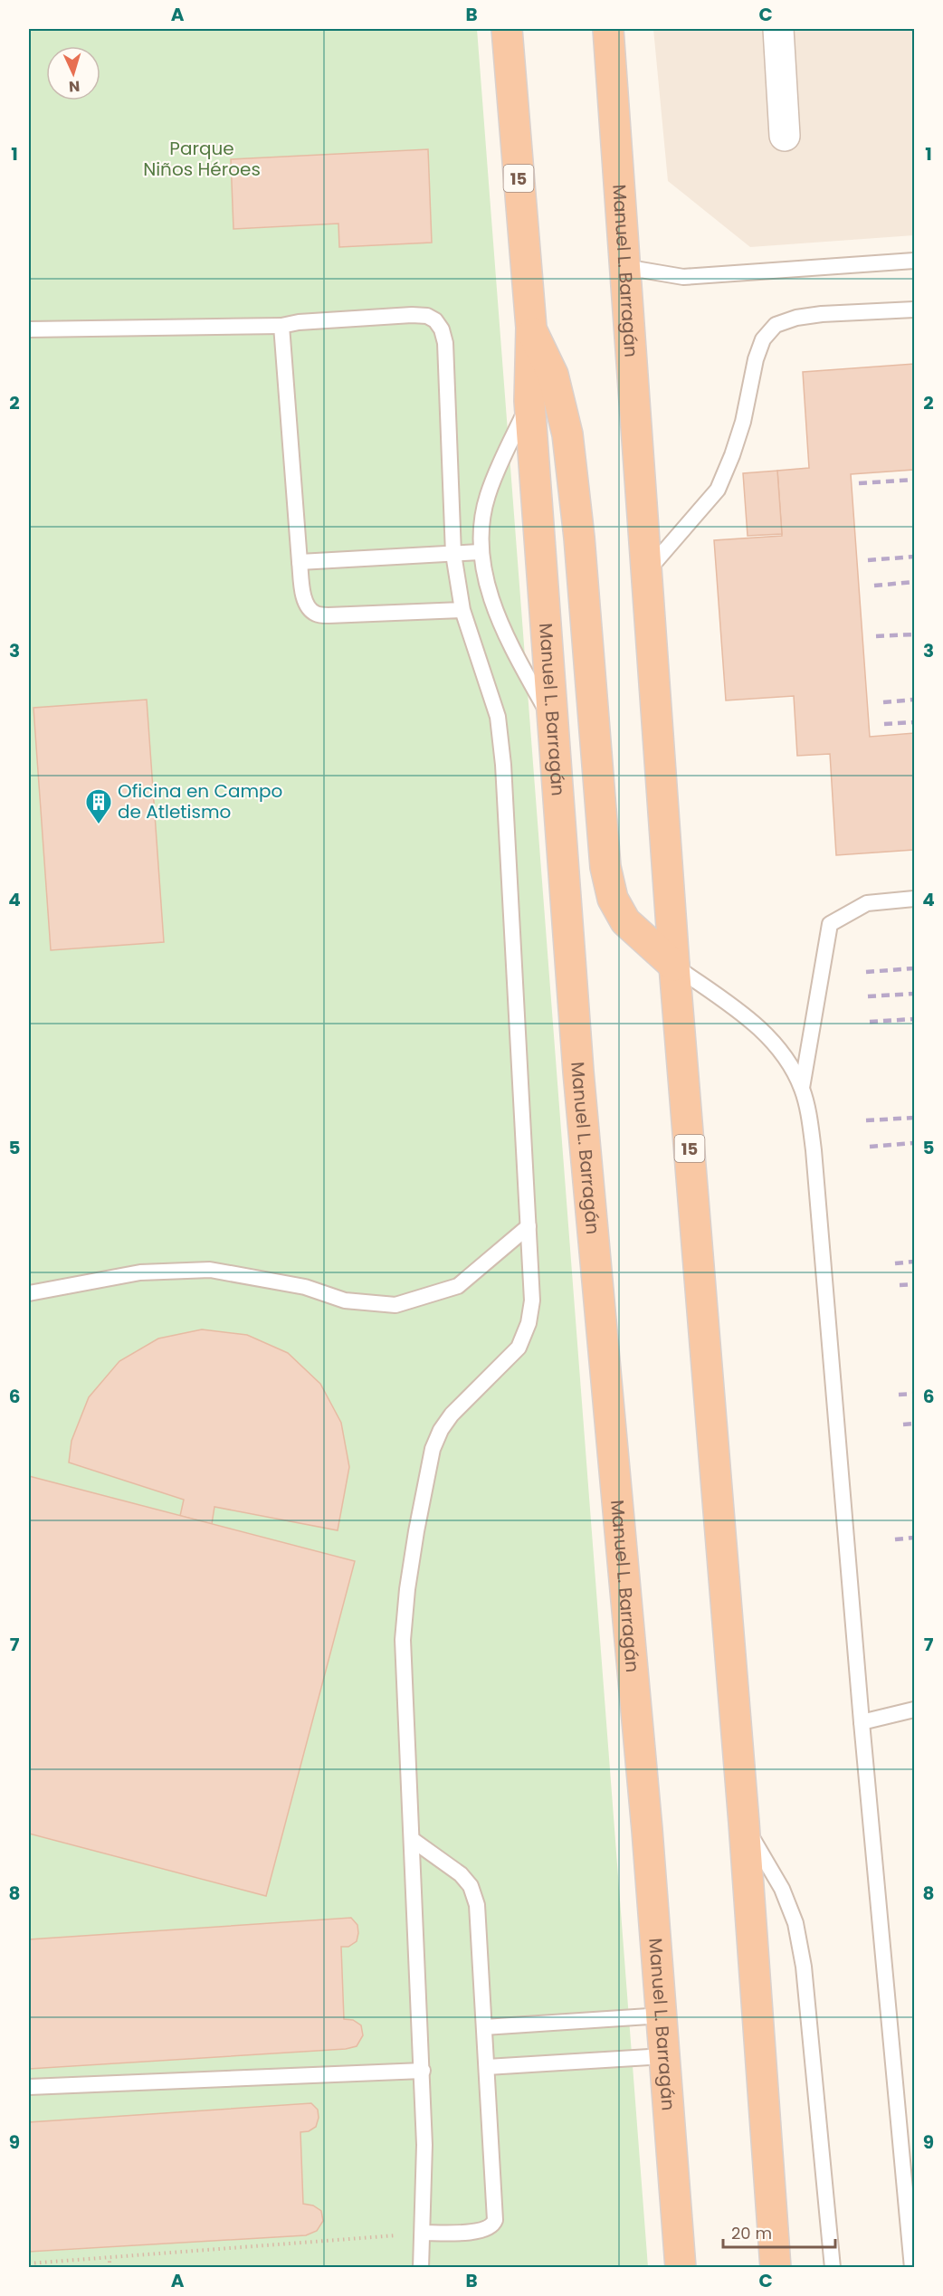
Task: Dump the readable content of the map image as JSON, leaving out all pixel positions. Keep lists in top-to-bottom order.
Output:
{
  "streets": {
    "highway": ["15", "Manuel L. Barragán"]
  },
  "parks": ["Parque Niños Héroes"],
  "places": {
    "building": ["Oficina en Campo de Atletismo"]
  },
  "scale_bar": "20 m",
  "north": "bottom",
  "grid": {
    "columns": ["A", "B", "C"],
    "rows": [
      "1",
      "2",
      "3",
      "4",
      "5",
      "6",
      "7",
      "8",
      "9"
    ]
  }
}
